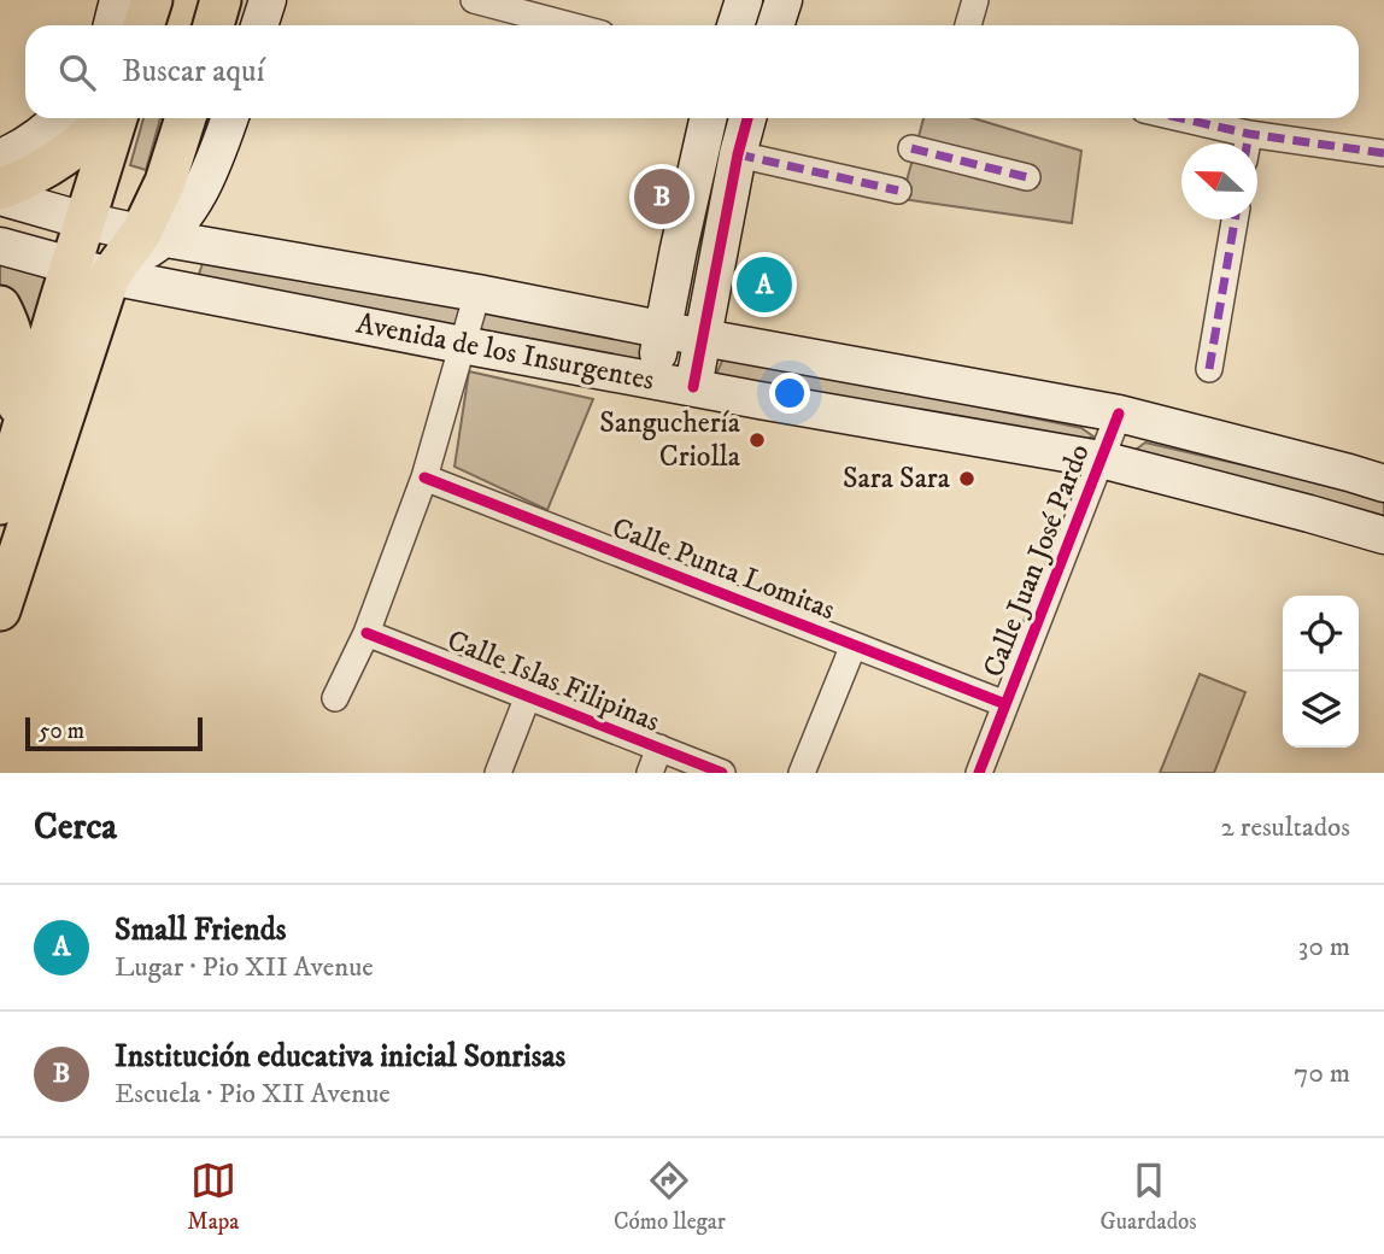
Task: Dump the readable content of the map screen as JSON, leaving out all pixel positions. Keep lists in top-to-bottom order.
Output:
{
  "streets": {
    "main road": ["Avenida de los Insurgentes"],
    "street": ["Calle Juan José Pardo", "Calle Punta Lomitas", "Calle Islas Filipinas"]
  },
  "crossings": [
    ["Avenida de los Insurgentes", "Calle Juan José Pardo"],
    ["Calle Juan José Pardo", "Calle Punta Lomitas"]
  ],
  "places": ["Sanguchería Criolla", "Sara Sara"],
  "scale_bar": "50 m",
  "north": "left",
  "page": {
    "search": "Buscar aquí",
    "pins": ["B", "A"],
    "scale": "50 m",
    "heading": ["Cerca", "2 resultados"],
    "list": [
      {
        "mark": "A",
        "name": "Small Friends",
        "note": "Lugar · Pio XII Avenue",
        "value": "30 m"
      },
      {
        "mark": "B",
        "name": "Institución educativa inicial Sonrisas",
        "note": "Escuela · Pio XII Avenue",
        "value": "70 m"
      }
    ],
    "nav": ["Mapa", "Cómo llegar", "Guardados"]
  }
}
